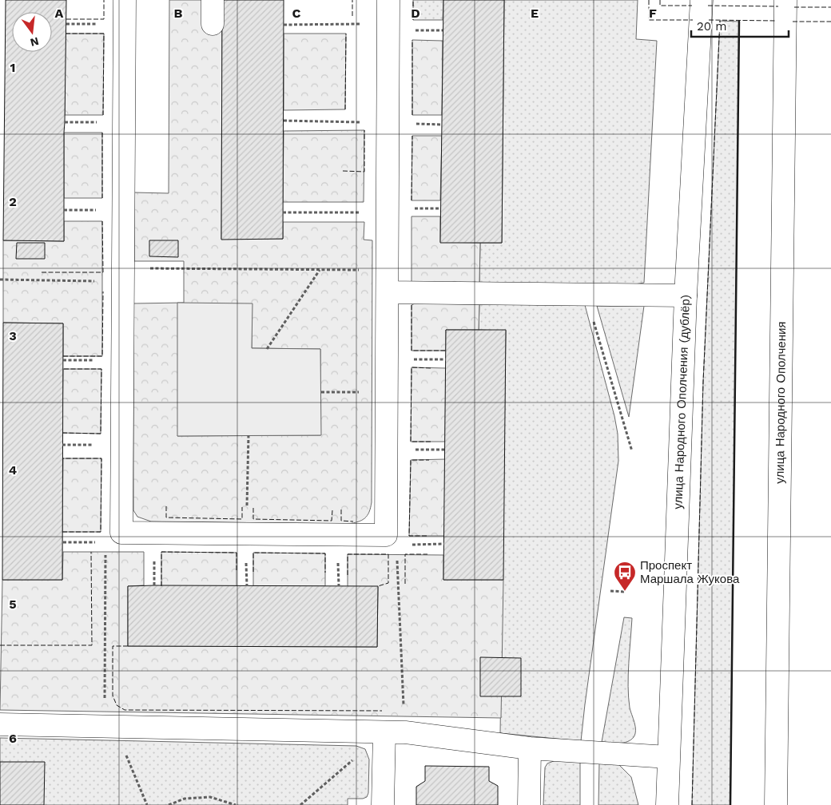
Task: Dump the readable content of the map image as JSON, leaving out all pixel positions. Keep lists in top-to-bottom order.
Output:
{
  "streets": {
    "main road": ["улица Народного Ополчения (дублёр)", "улица Народного Ополчения"]
  },
  "places": {
    "bus stop": ["Проспект Маршала Жукова"]
  },
  "scale_bar": "20 m",
  "north": "bottom",
  "grid": {
    "columns": [
      "A",
      "B",
      "C",
      "D",
      "E",
      "F"
    ],
    "rows": [
      "1",
      "2",
      "3",
      "4",
      "5",
      "6"
    ]
  }
}
